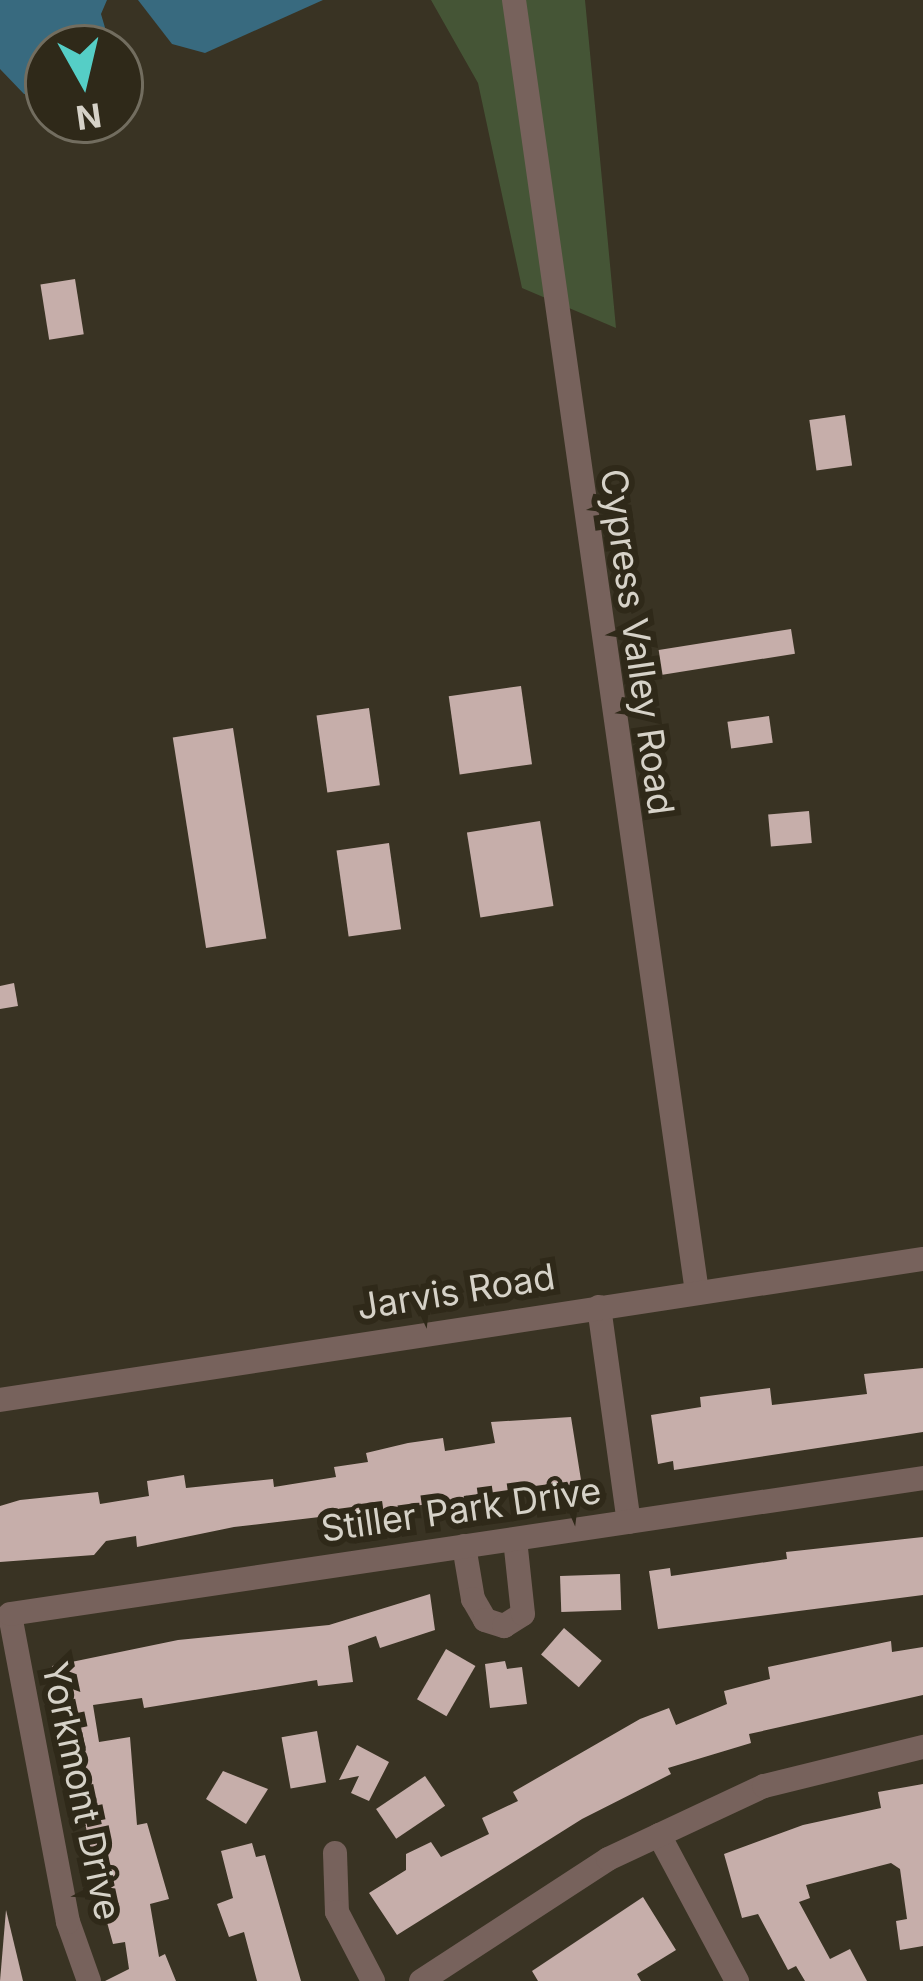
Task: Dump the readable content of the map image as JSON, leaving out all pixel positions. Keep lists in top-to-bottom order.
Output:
{
  "streets": {
    "street": [
      "Cypress Valley Road",
      "Jarvis Road",
      "Stiller Park Drive",
      "Yorkmont Drive"
    ]
  },
  "crossings": [
    ["Cypress Valley Road", "Jarvis Road"],
    ["Stiller Park Drive", "Yorkmont Drive"]
  ],
  "north": "bottom"
}
